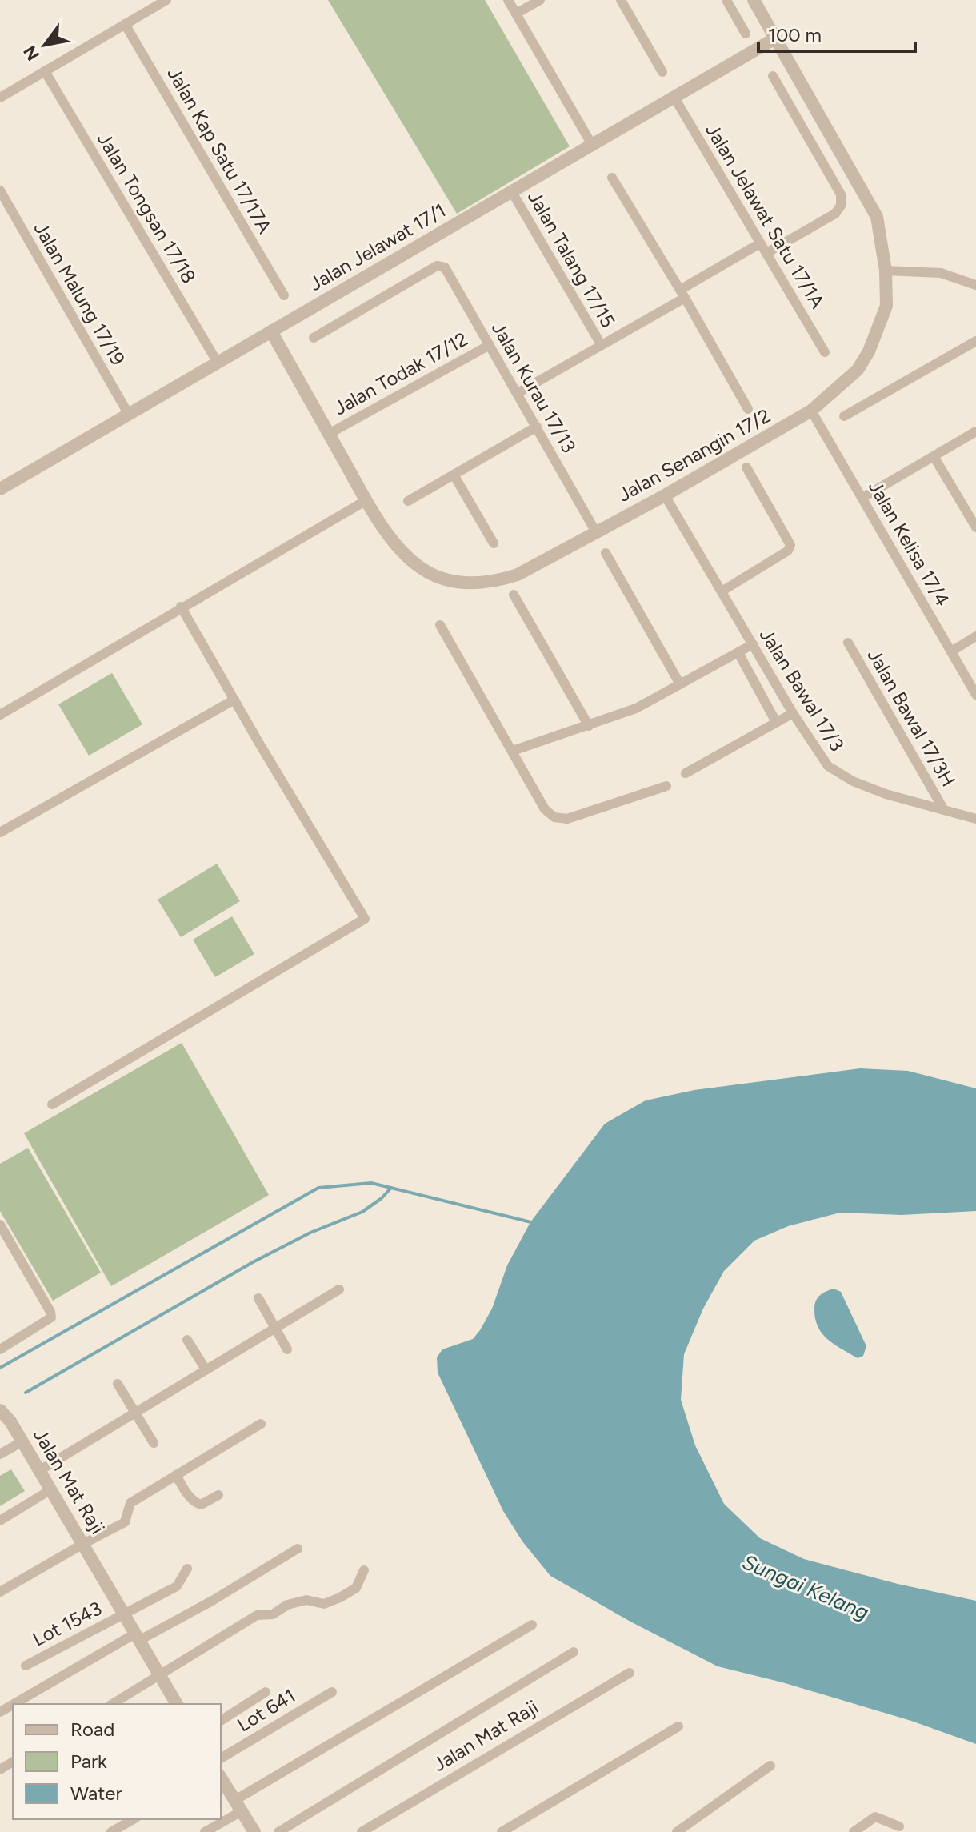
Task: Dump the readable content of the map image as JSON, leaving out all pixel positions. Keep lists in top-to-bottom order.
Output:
{
  "streets": {
    "street": [
      "Jalan Kap Satu 17/17A",
      "Jalan Tongsan 17/18",
      "Jalan Jelawat Satu 17/1A",
      "Jalan Jelawat 17/1",
      "Jalan Talang 17/15",
      "Jalan Malung 17/19",
      "Jalan Todak 17/12",
      "Jalan Kurau 17/13",
      "Jalan Senangin 17/2",
      "Jalan Kelisa 17/4",
      "Jalan Bawal 17/3",
      "Jalan Bawal 17/3H",
      "Jalan Mat Raji",
      "Lot 1543",
      "Lot 641"
    ]
  },
  "crossings": [
    ["Jalan Tongsan 17/18", "Jalan Jelawat 17/1"],
    ["Jalan Jelawat Satu 17/1A", "Jalan Jelawat 17/1"],
    ["Jalan Jelawat 17/1", "Jalan Talang 17/15"],
    ["Jalan Jelawat 17/1", "Jalan Malung 17/19"],
    ["Jalan Jelawat 17/1", "Jalan Senangin 17/2"],
    ["Jalan Todak 17/12", "Jalan Kurau 17/13"],
    ["Jalan Todak 17/12", "Jalan Senangin 17/2"],
    ["Jalan Kurau 17/13", "Jalan Senangin 17/2"],
    ["Jalan Senangin 17/2", "Jalan Kelisa 17/4"],
    ["Jalan Senangin 17/2", "Jalan Bawal 17/3"],
    ["Jalan Bawal 17/3", "Jalan Bawal 17/3H"],
    ["Jalan Mat Raji", "Lot 1543"]
  ],
  "water": ["Sungai Kelang"],
  "legend": ["Road", "Park", "Water"],
  "scale_bar": "100 m",
  "north": "bottom left"
}
